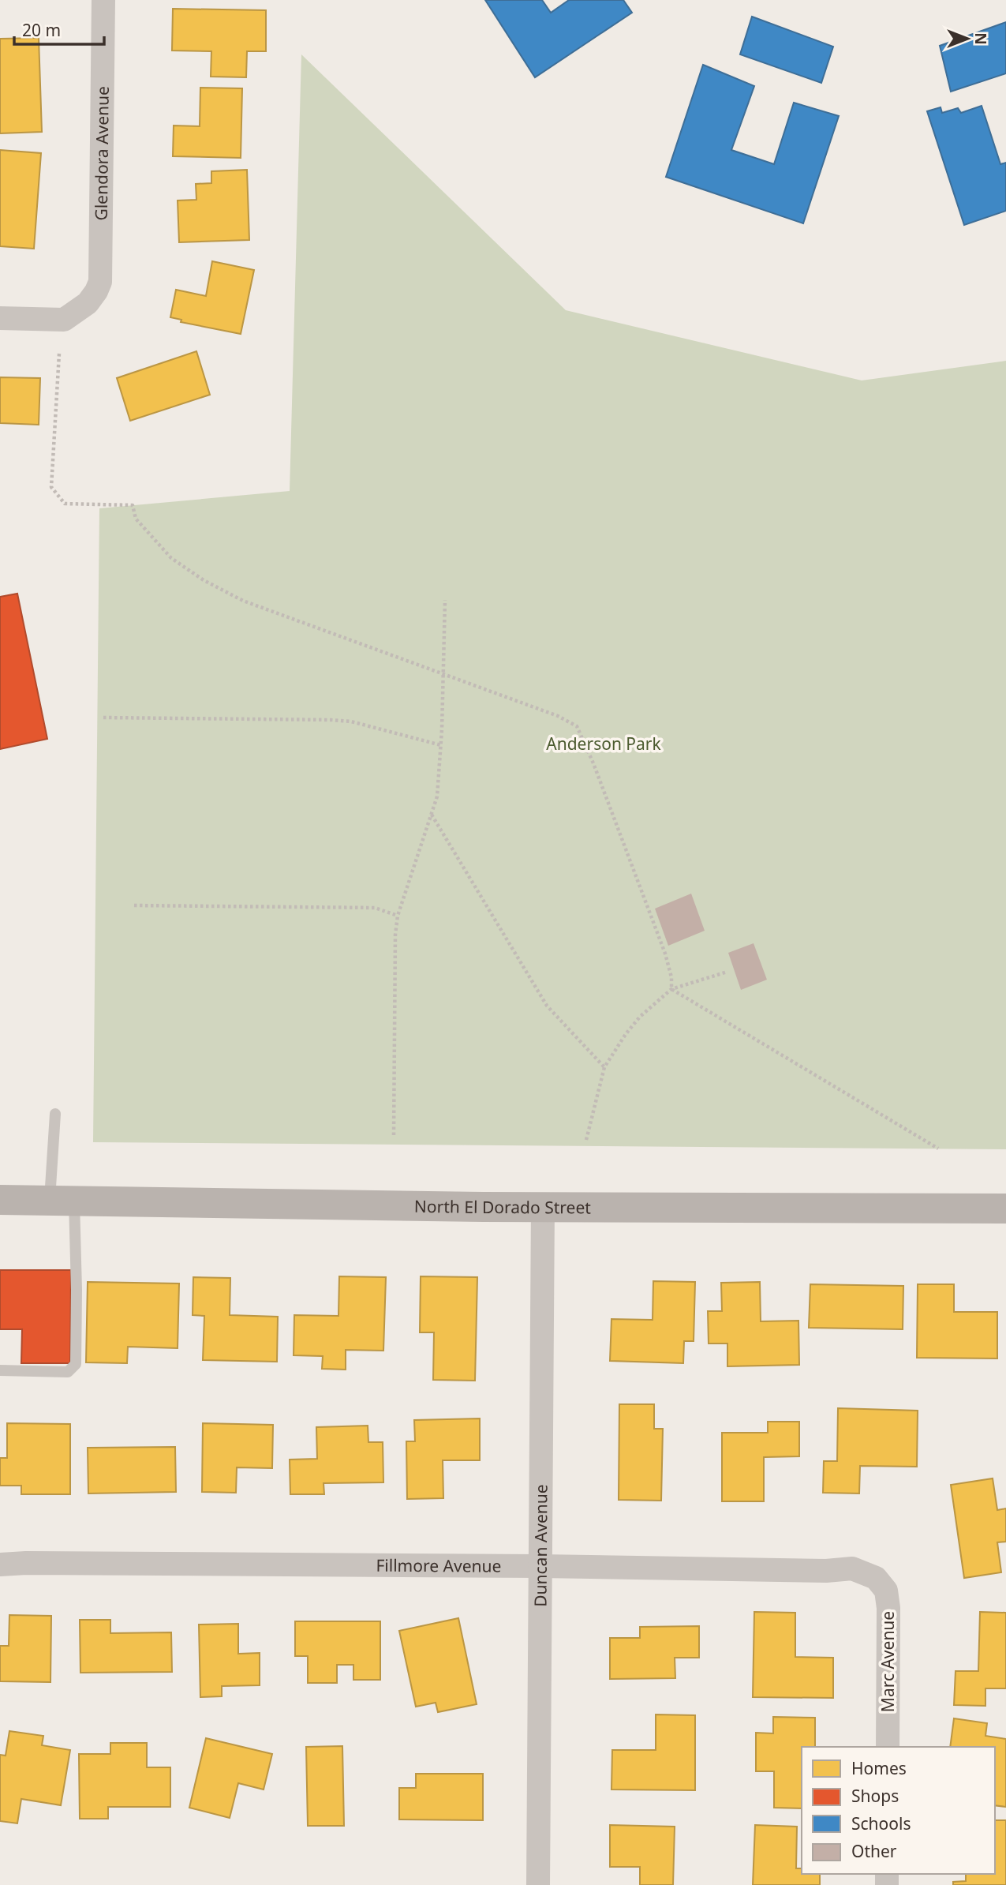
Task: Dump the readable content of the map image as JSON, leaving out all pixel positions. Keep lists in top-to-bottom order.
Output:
{
  "streets": {
    "main road": ["North El Dorado Street"],
    "street": [
      "Glendora Avenue",
      "Duncan Avenue",
      "Fillmore Avenue",
      "Marc Avenue"
    ]
  },
  "crossings": [
    ["North El Dorado Street", "Duncan Avenue"],
    ["Duncan Avenue", "Fillmore Avenue"],
    ["Fillmore Avenue", "Marc Avenue"]
  ],
  "parks": ["Anderson Park"],
  "legend": [
    "Homes",
    "Shops",
    "Schools",
    "Other"
  ],
  "scale_bar": "20 m",
  "north": "right"
}
